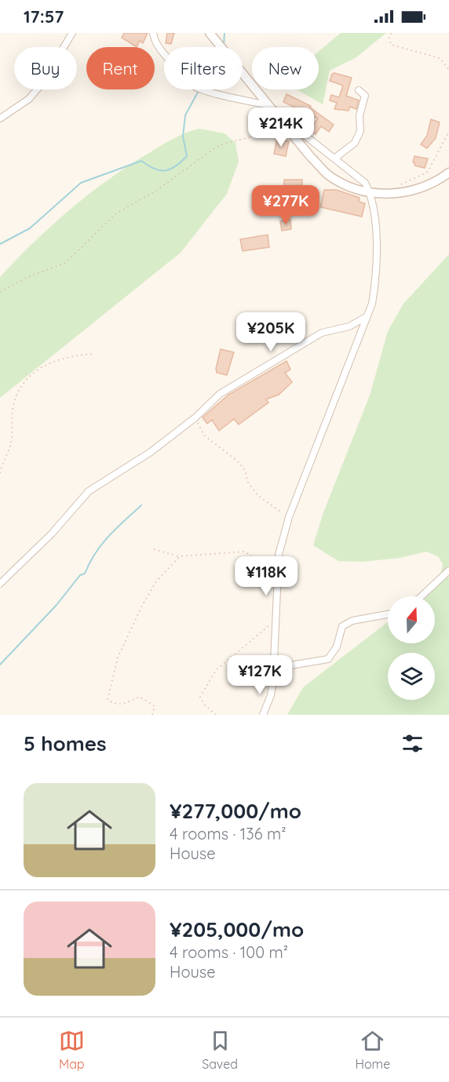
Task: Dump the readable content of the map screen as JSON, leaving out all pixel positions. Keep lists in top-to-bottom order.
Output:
{
  "north": "top",
  "page": {
    "status": "17:57",
    "chip": [
      "Buy",
      "Rent",
      "Filters",
      "New"
    ],
    "price": [
      "¥214K",
      "¥277K",
      "¥205K",
      "¥118K",
      "¥127K"
    ],
    "heading": "5 homes",
    "list": [
      {
        "name": "¥277,000/mo",
        "note": "4 rooms · 136 m² · House"
      },
      {
        "name": "¥205,000/mo",
        "note": "4 rooms · 100 m² · House"
      }
    ],
    "tabs": ["Map", "Saved", "Home"]
  }
}
